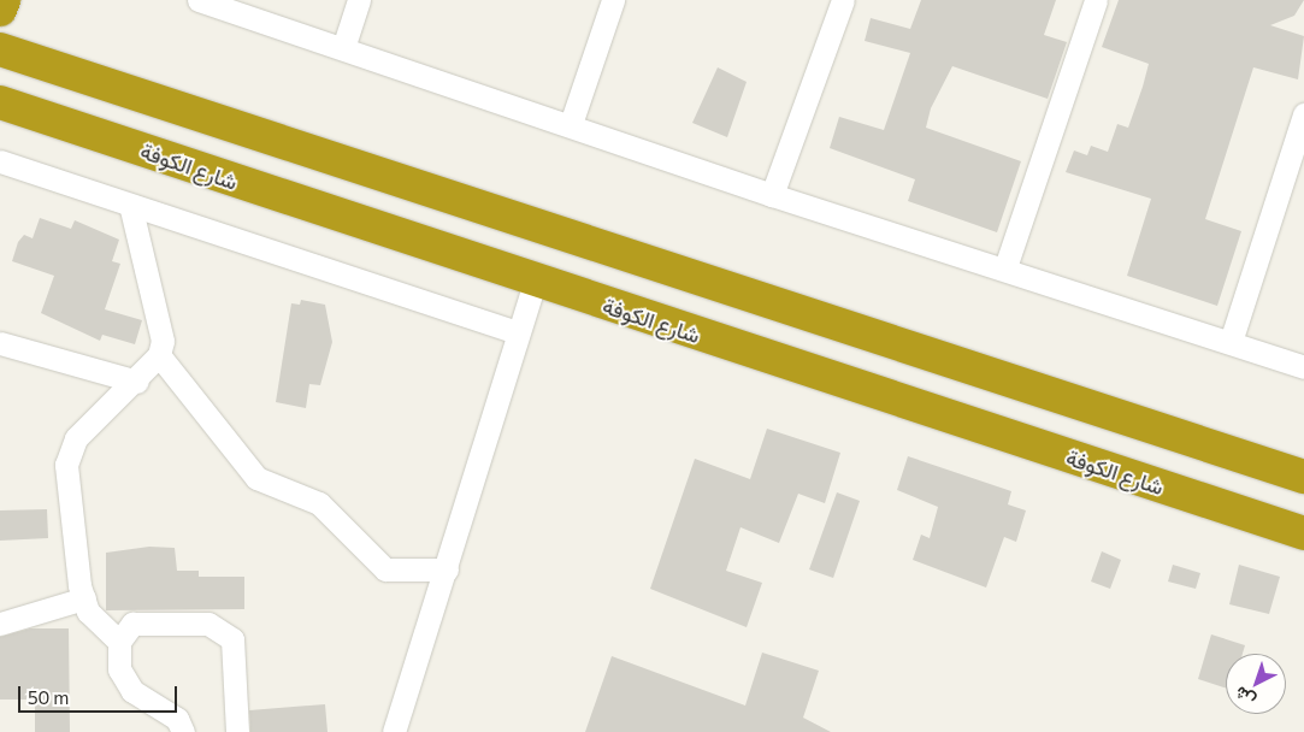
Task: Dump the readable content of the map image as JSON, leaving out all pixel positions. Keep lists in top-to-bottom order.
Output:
{
  "streets": {
    "highway": ["شارع الكوفة"]
  },
  "scale_bar": "50 m",
  "north": "bottom left"
}
